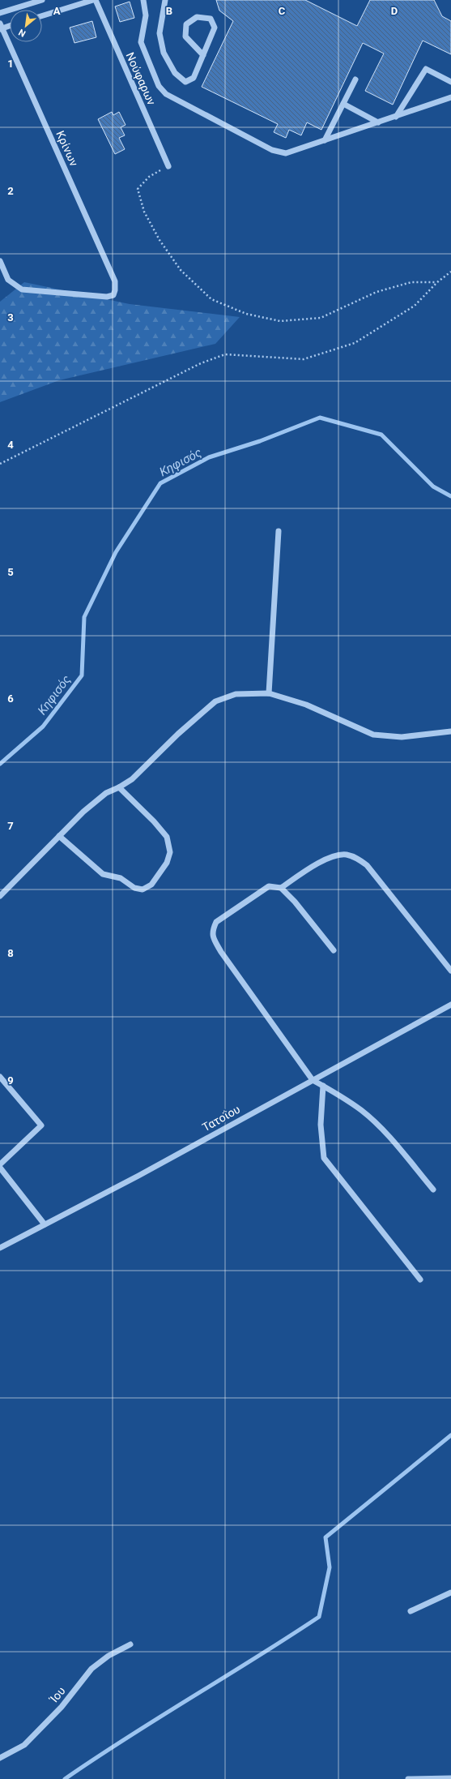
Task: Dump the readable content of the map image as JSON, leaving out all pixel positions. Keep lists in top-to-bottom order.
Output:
{
  "streets": {
    "street": [
      "Νούφαρων",
      "Κρίνων",
      "Τατοΐου",
      "Ίου"
    ]
  },
  "water": ["Κηφισός"],
  "north": "bottom left",
  "grid": {
    "columns": [
      "A",
      "B",
      "C",
      "D"
    ],
    "rows": [
      "1",
      "2",
      "3",
      "4",
      "5",
      "6",
      "7",
      "8",
      "9"
    ]
  }
}
